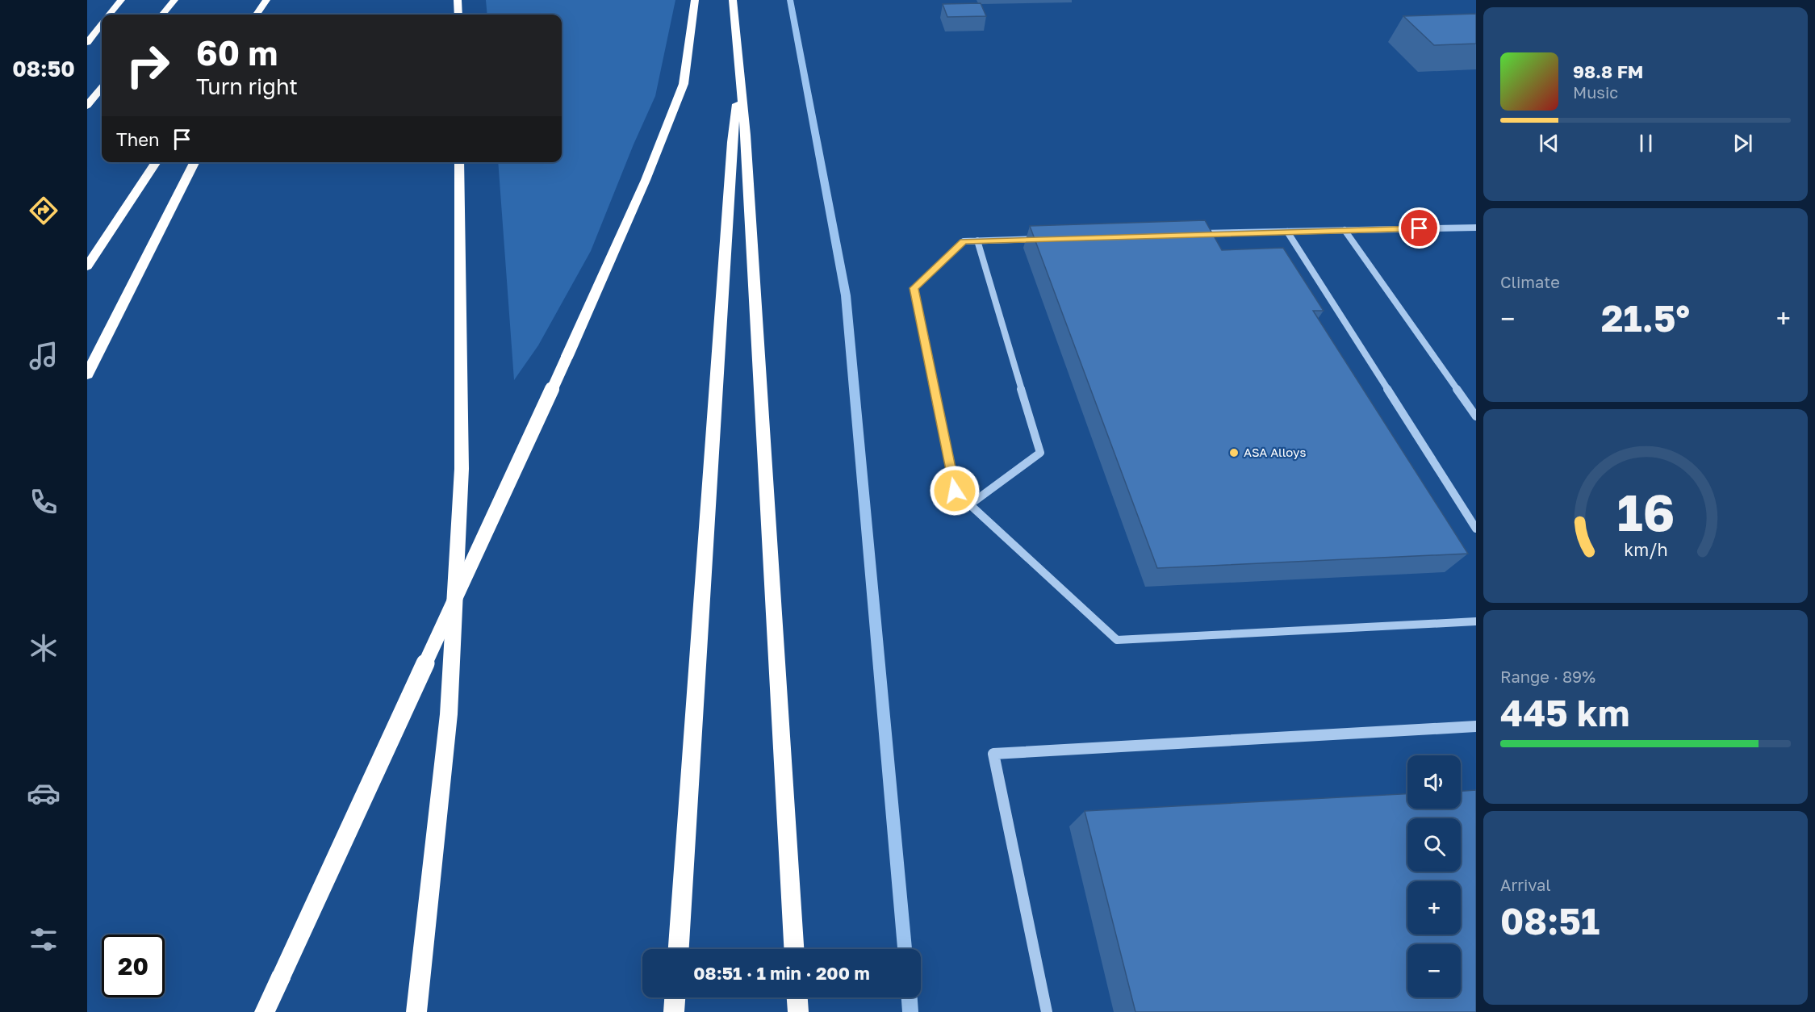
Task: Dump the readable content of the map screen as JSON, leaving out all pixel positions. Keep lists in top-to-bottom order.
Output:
{
  "places": ["ASA Alloys"],
  "page": {
    "tabs": "08:50",
    "turn": ["60 m", "Turn right"],
    "song": ["98.8 FM", "Music"],
    "then": "Then",
    "tile": [
      "Climate",
      ["Range · 89%", "445 km"],
      ["Arrival", "08:51"]
    ],
    "heat": ["−", "21.5°", "+"],
    "map_buttons": ["+", "−"],
    "limit": "20",
    "trip": "08:51 · 1 min · 200 m",
    "gauge": ["16", "km/h"]
  }
}
